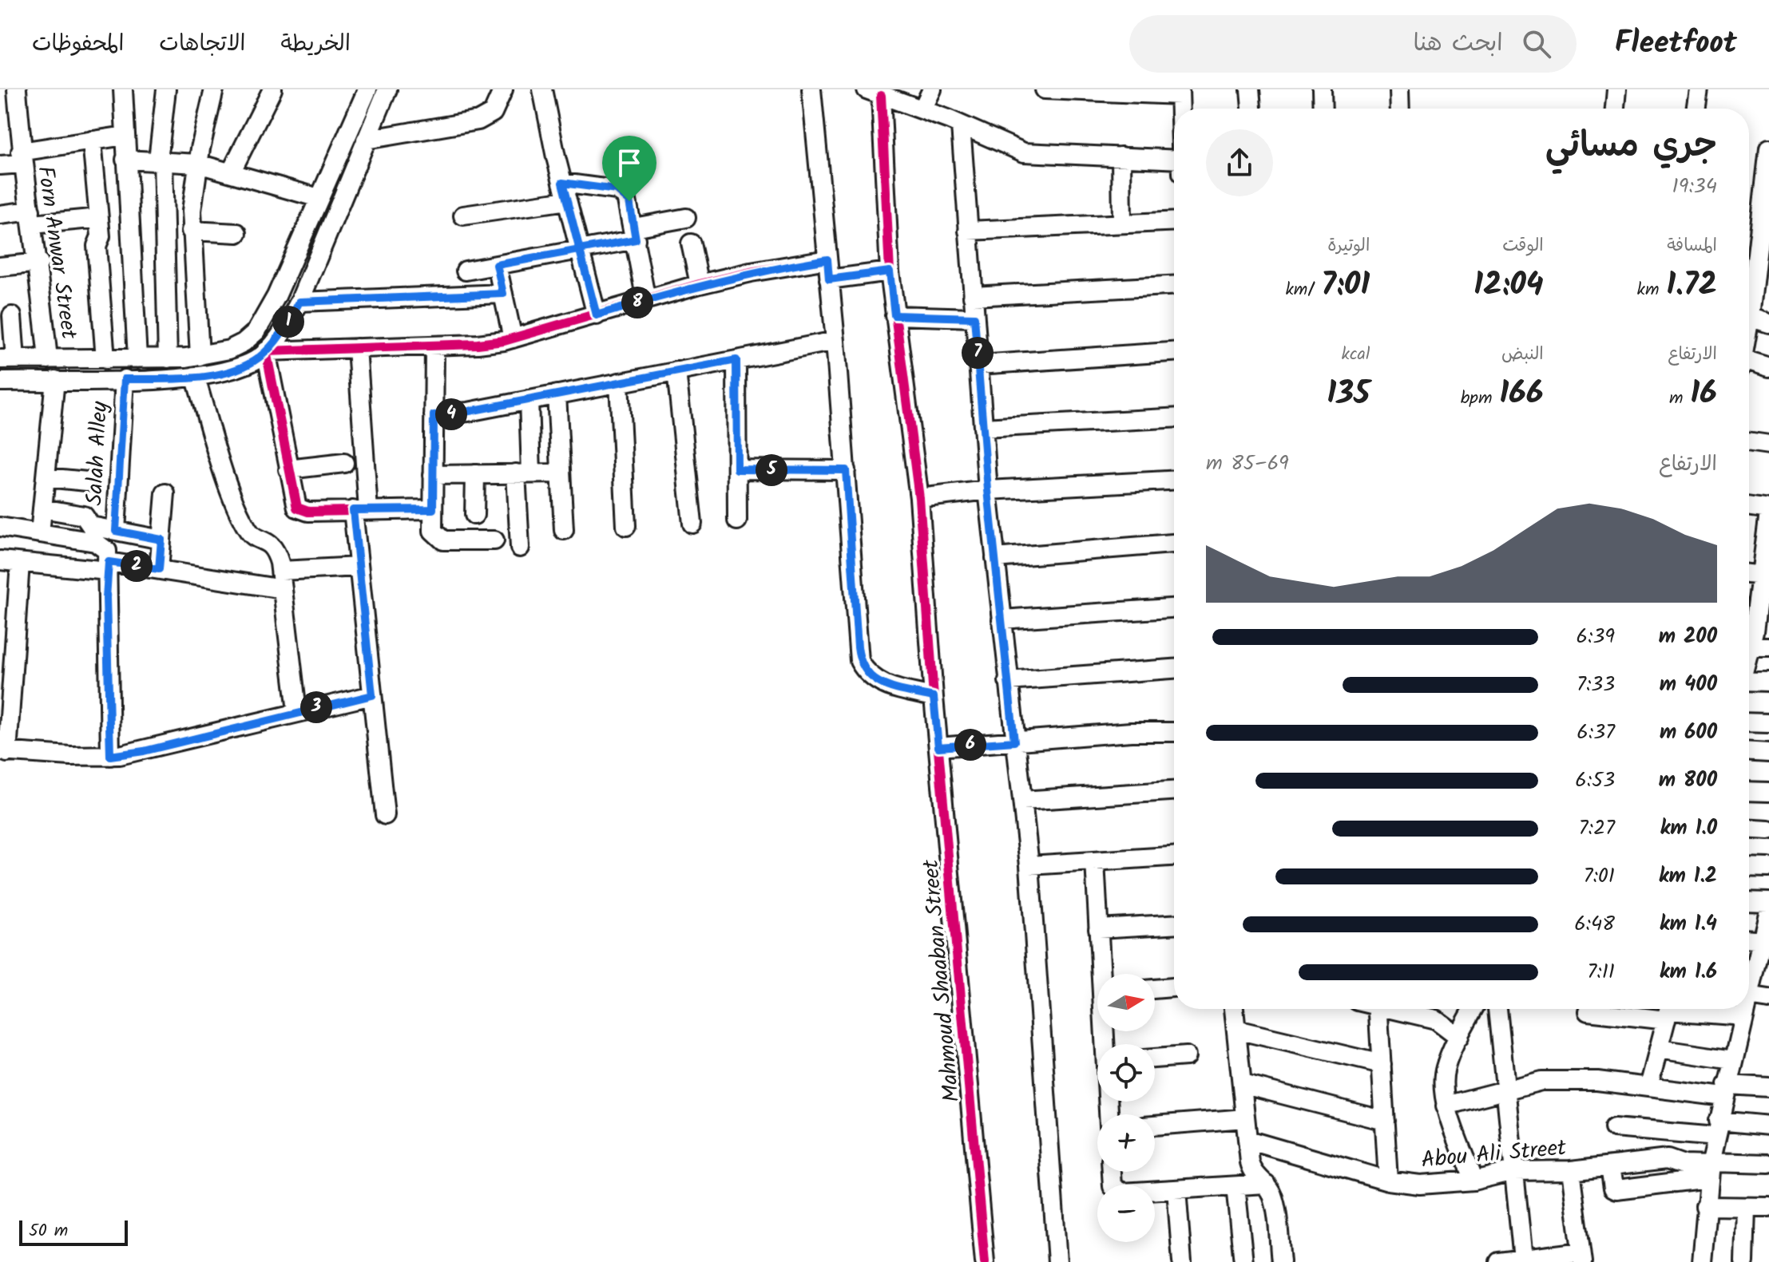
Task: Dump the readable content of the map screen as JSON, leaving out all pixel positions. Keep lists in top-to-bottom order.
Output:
{
  "streets": {
    "street": [
      "Forn Anwar Street",
      "Salah Alley",
      "Mahmoud Shaaban Street",
      "Abou Ali Street"
    ]
  },
  "scale_bar": "50 m",
  "north": "right",
  "page": {
    "header": "Fleetfoot",
    "search": "ابحث هنا",
    "nav": ["الخريطة", "الاتجاهات", "المحفوظات"],
    "heading": ["جري مسائي", "19:34"],
    "stats": [
      ["المسافة", "1.72 km"],
      ["الوقت", "12:04"],
      ["الوتيرة", "7:01 /km"],
      ["الارتفاع", "16 m"],
      ["النبض", "166 bpm"],
      ["kcal", "135"]
    ],
    "pins": [
      "8",
      "1",
      "7",
      "4",
      "5",
      "2",
      "3",
      "6"
    ],
    "chart": ["الارتفاع", "69–85 m"],
    "list": [
      {
        "name": "200 m",
        "note": "6:39"
      },
      {
        "name": "400 m",
        "note": "7:33"
      },
      {
        "name": "600 m",
        "note": "6:37"
      },
      {
        "name": "800 m",
        "note": "6:53"
      },
      {
        "name": "1.0 km",
        "note": "7:27"
      },
      {
        "name": "1.2 km",
        "note": "7:01"
      },
      {
        "name": "1.4 km",
        "note": "6:48"
      },
      {
        "name": "1.6 km",
        "note": "7:11"
      }
    ],
    "map_buttons": ["+", "−"],
    "scale": "50 m"
  }
}
